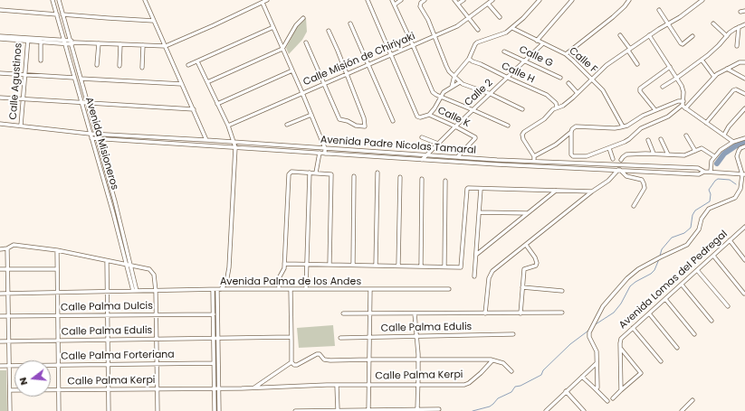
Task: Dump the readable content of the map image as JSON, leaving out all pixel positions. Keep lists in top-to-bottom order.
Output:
{
  "streets": {
    "street": [
      "Calle G",
      "Calle Misión de Chiriyaki",
      "Calle F",
      "Calle H",
      "Calle Agustinos",
      "Calle 2",
      "Calle K",
      "Avenida Misioneros",
      "Avenida Padre Nicolas Tamaral",
      "Avenida Lomas del Pedregal",
      "Avenida Palma de los Andes",
      "Calle Palma Dulcis",
      "Calle Palma Edulis",
      "Calle Palma Forteriana",
      "Calle Palma Kerpi"
    ]
  },
  "crossings": [
    ["Calle G", "Calle 2"],
    ["Calle Misión de Chiriyaki", "Calle K"],
    ["Calle F", "Calle 2"],
    ["Calle H", "Calle 2"],
    ["Calle Agustinos", "Avenida Padre Nicolas Tamaral"],
    ["Calle 2", "Calle K"],
    ["Calle 2", "Avenida Padre Nicolas Tamaral"],
    ["Calle K", "Avenida Padre Nicolas Tamaral"],
    ["Avenida Misioneros", "Avenida Padre Nicolas Tamaral"],
    ["Avenida Misioneros", "Avenida Palma de los Andes"]
  ],
  "north": "left"
}
